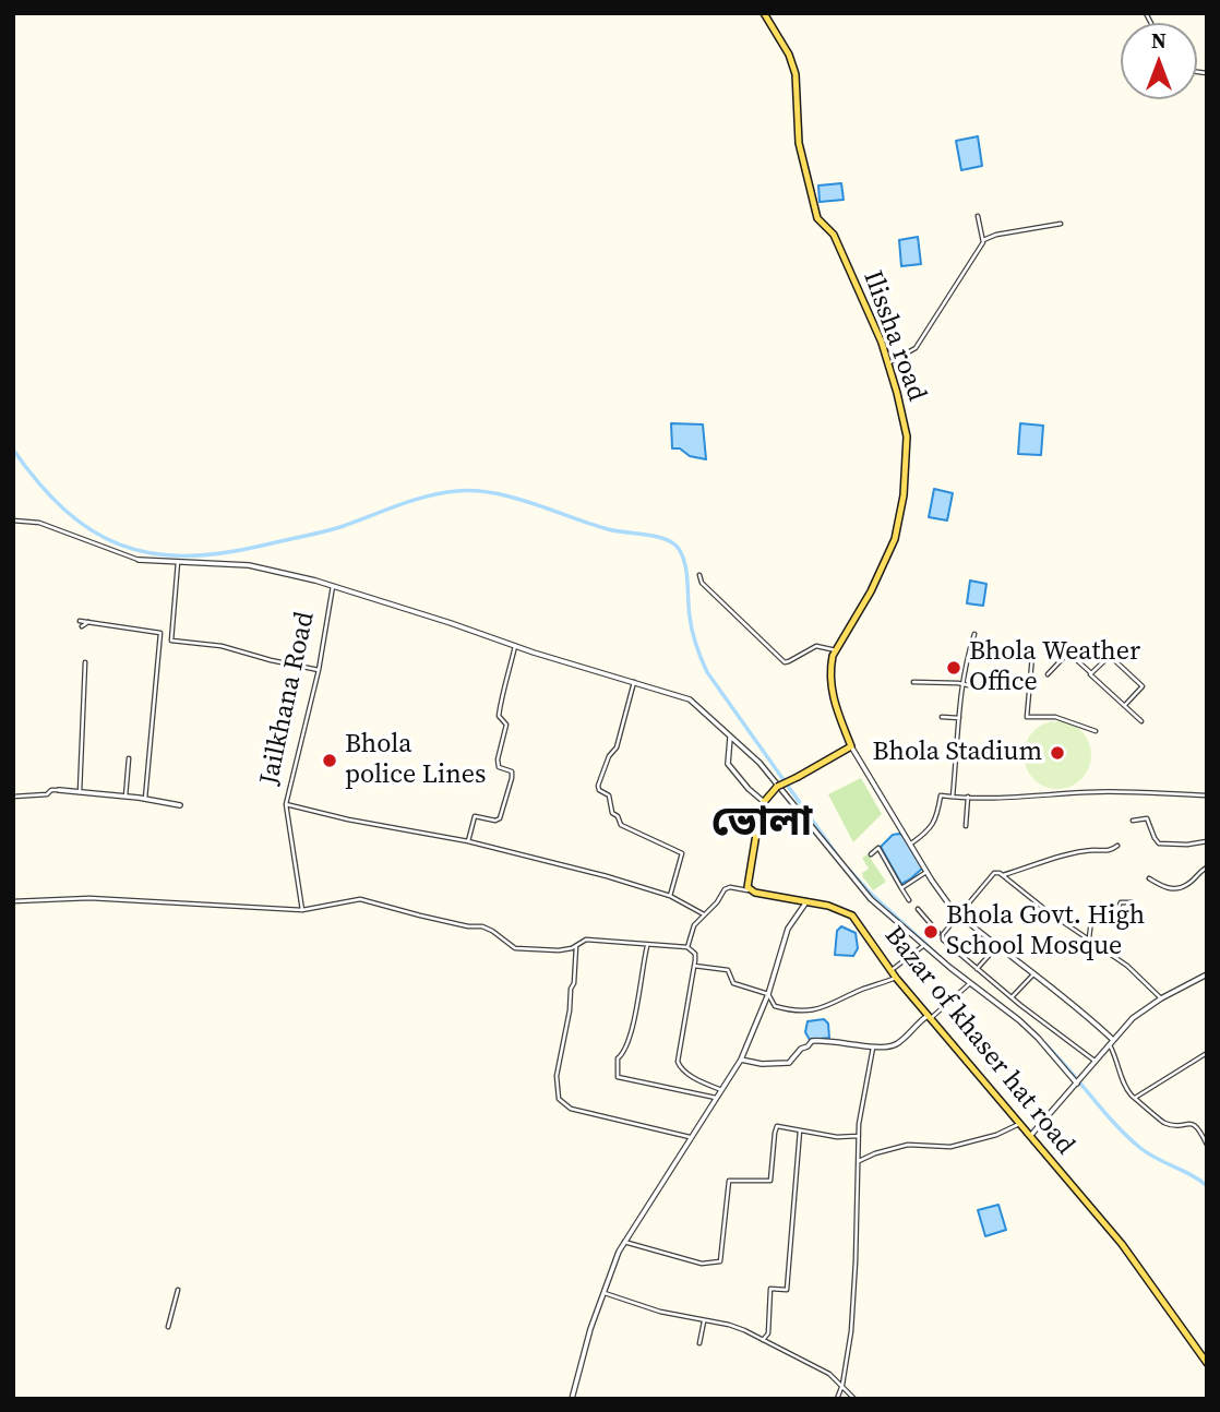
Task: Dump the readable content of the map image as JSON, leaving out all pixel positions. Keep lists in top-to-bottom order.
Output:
{
  "streets": {
    "main road": ["Ilissha road", "Bazar of khaser hat road"],
    "street": ["Jailkhana Road"]
  },
  "districts": ["ভোলা"],
  "places": [
    "Bhola Weather Office",
    "Bhola Stadium",
    "Bhola police Lines",
    "Bhola Govt. High School Mosque"
  ],
  "north": "top"
}
